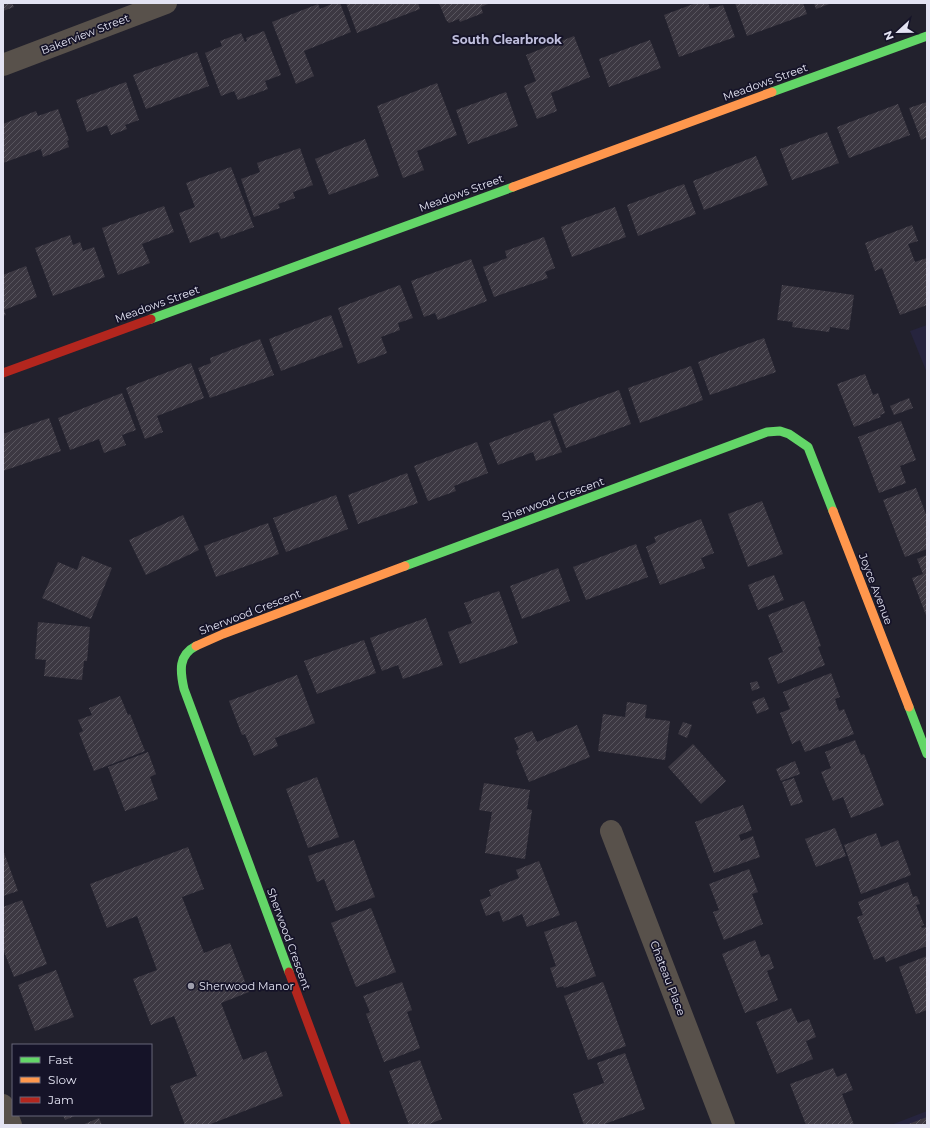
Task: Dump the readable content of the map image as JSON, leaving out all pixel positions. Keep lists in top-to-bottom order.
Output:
{
  "streets": {
    "street": [
      "Bakerview Street",
      "Meadows Street",
      "Sherwood Crescent",
      "Joyce Avenue",
      "Chateau Place"
    ]
  },
  "crossings": [
    ["Sherwood Crescent", "Joyce Avenue"]
  ],
  "districts": ["South Clearbrook"],
  "places": ["Sherwood Manor"],
  "legend": ["Fast", "Slow", "Jam"],
  "north": "left"
}
